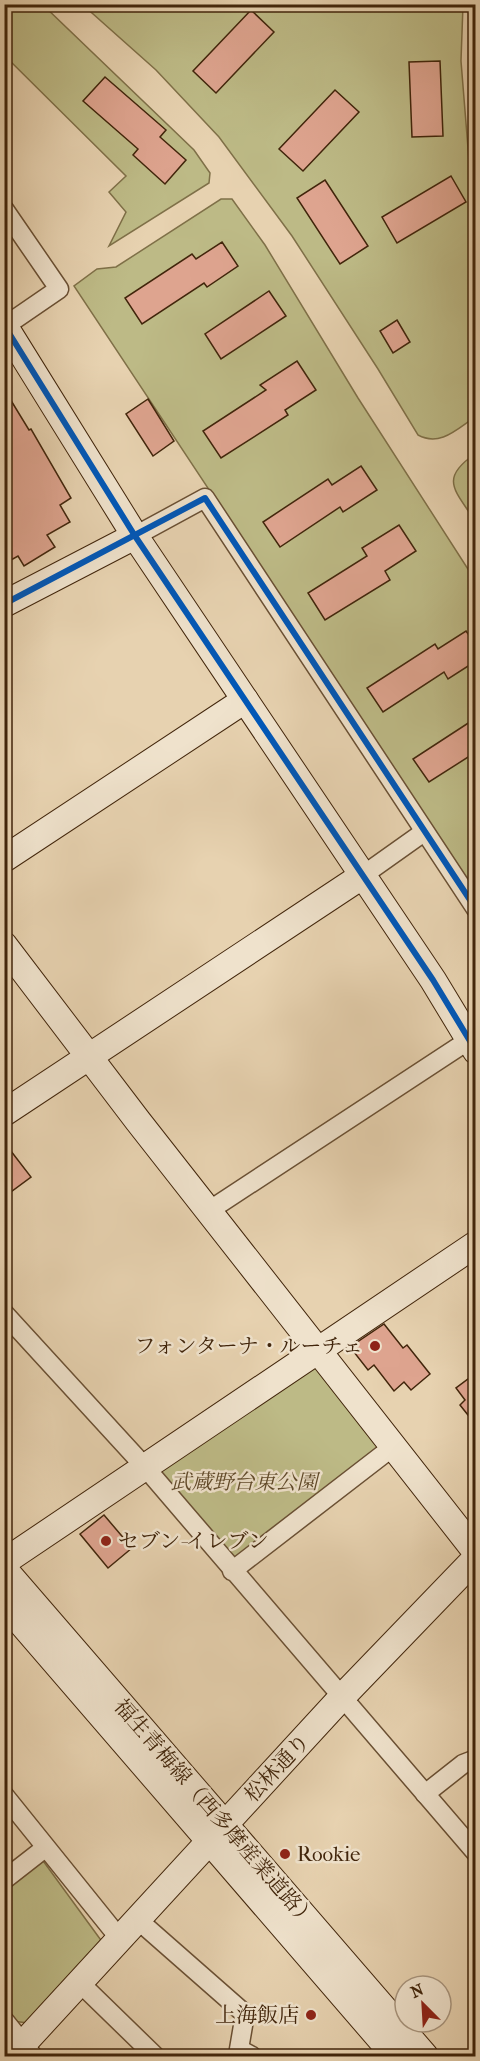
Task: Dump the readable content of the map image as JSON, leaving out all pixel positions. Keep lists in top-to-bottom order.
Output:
{
  "streets": {
    "street": ["松林通り", "福生青梅線（西多摩産業道路）"]
  },
  "crossings": [
    ["松林通り", "福生青梅線（西多摩産業道路）"]
  ],
  "parks": ["武蔵野台東公園"],
  "places": [
    "フォンターナ・ルーチェ",
    "セブン-イレブン",
    "Rookie",
    "上海飯店"
  ],
  "north": "top left"
}
